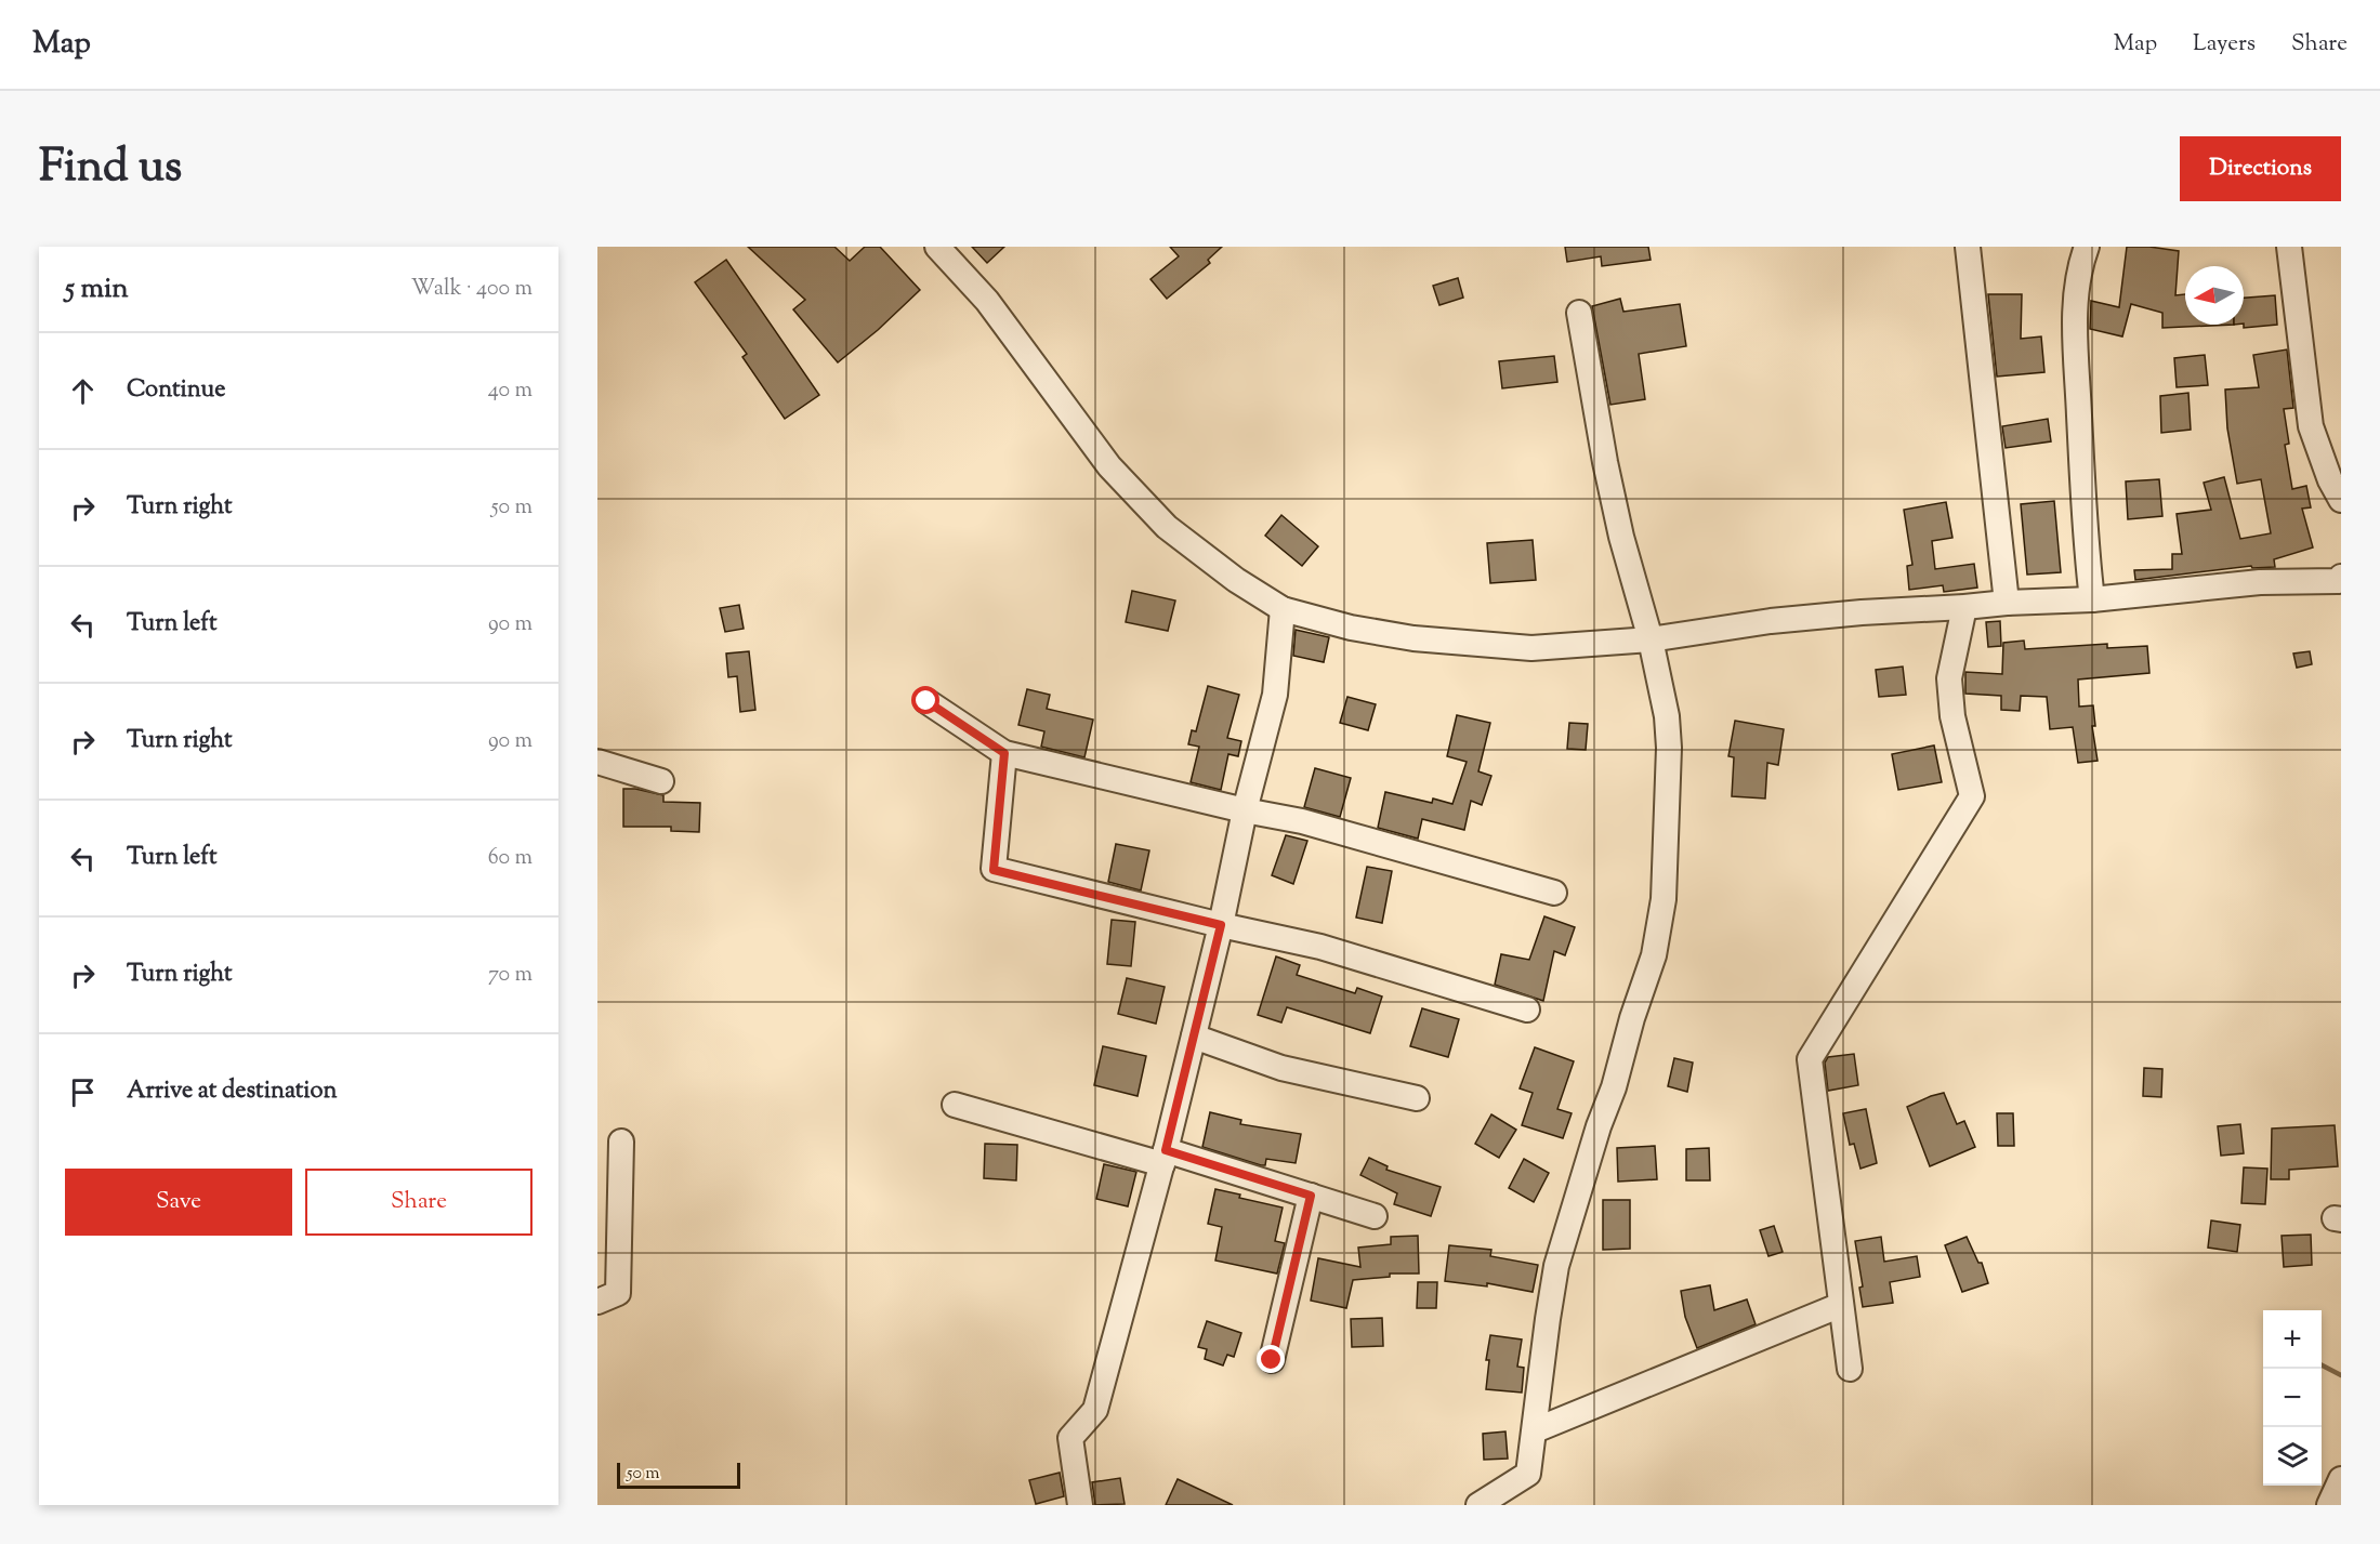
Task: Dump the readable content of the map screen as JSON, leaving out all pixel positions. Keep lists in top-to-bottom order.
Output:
{
  "scale_bar": "50 m",
  "north": "left",
  "page": {
    "header": "Map",
    "nav": ["Map", "Layers", "Share"],
    "title": "Find us",
    "buttons": [
      "Directions",
      ["Save", "Share"]
    ],
    "heading": ["5 min", "Walk · 400 m"],
    "list": [
      ["Continue", "40 m"],
      ["Turn right", "50 m"],
      ["Turn left", "90 m"],
      ["Turn right", "90 m"],
      ["Turn left", "60 m"],
      ["Turn right", "70 m"],
      "Arrive at destination"
    ],
    "map_buttons": ["+", "−"],
    "scale": "50 m"
  }
}
